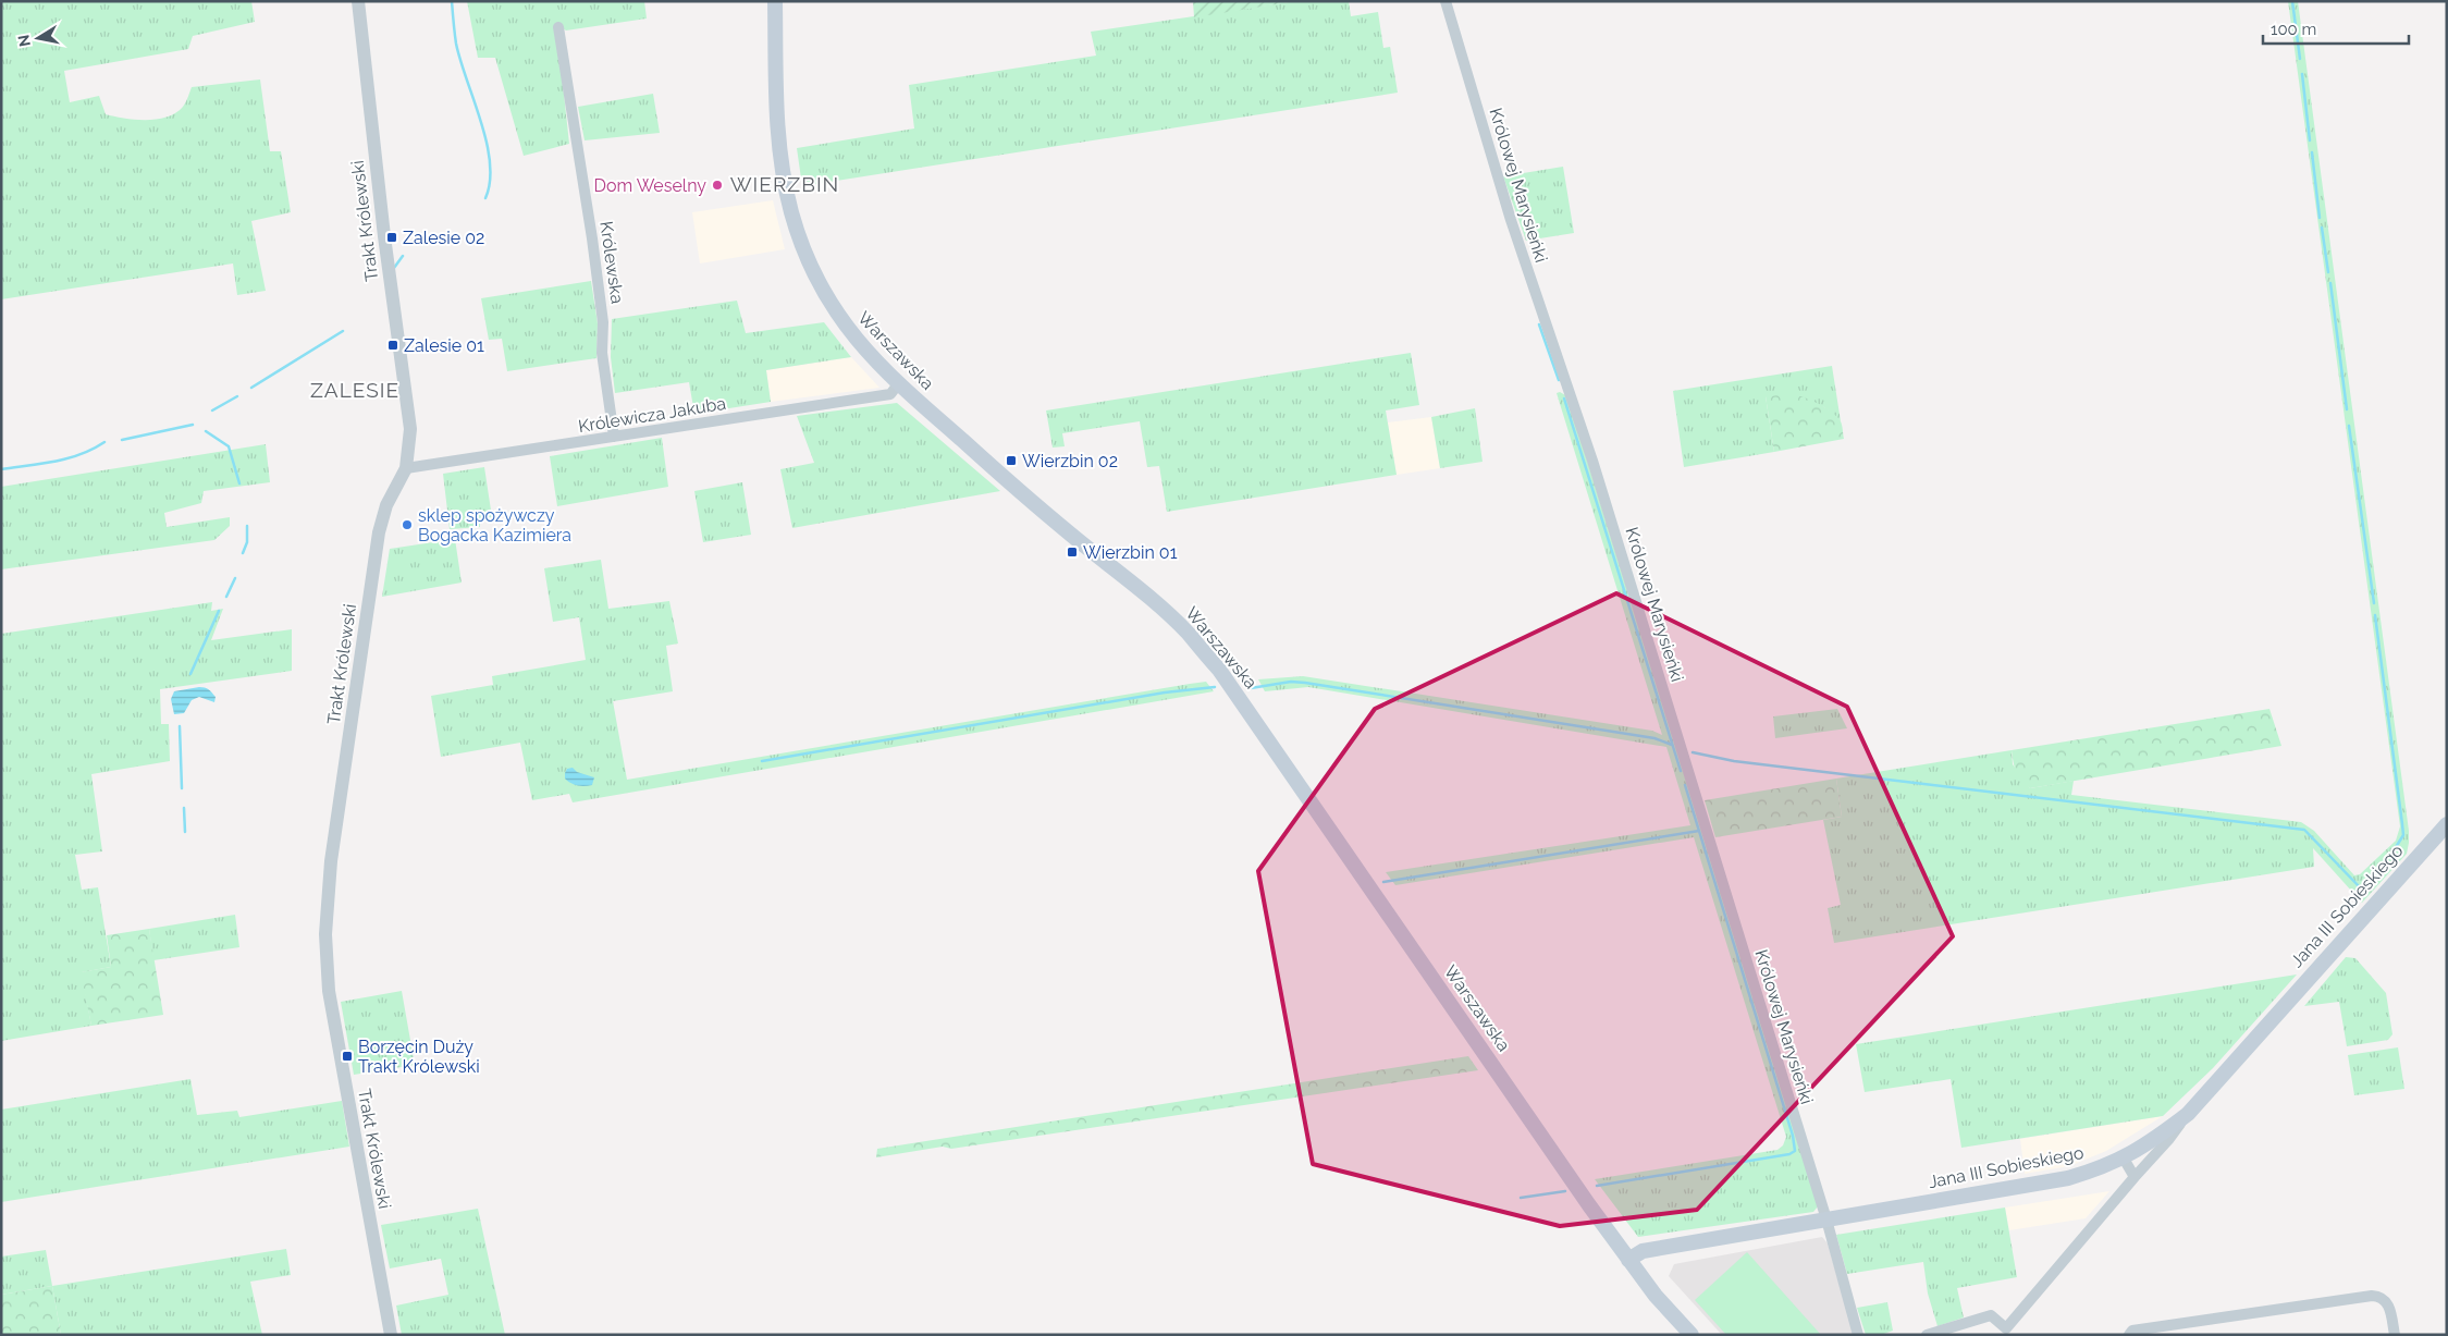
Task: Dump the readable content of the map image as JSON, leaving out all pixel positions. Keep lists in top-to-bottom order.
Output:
{
  "streets": {
    "main road": ["Warszawska", "Jana III Sobieskiego"],
    "street": [
      "Królowej Marysieńki",
      "Trakt Królewski",
      "Królewska",
      "Królewicza Jakuba"
    ]
  },
  "crossings": [
    ["Królowej Marysieńki", "Jana III Sobieskiego"],
    ["Trakt Królewski", "Królewicza Jakuba"],
    ["Królewska", "Królewicza Jakuba"],
    ["Warszawska", "Królewicza Jakuba"],
    ["Warszawska", "Jana III Sobieskiego"]
  ],
  "districts": ["WIERZBIN", "ZALESIE"],
  "places": {
    "other": ["Dom Weselny", "sklep spożywczy Bogacka Kazimiera"],
    "transit": [
      "Zalesie 02",
      "Zalesie 01",
      "Wierzbin 02",
      "Wierzbin 01",
      "Borzęcin Duży Trakt Królewski"
    ]
  },
  "scale_bar": "100 m",
  "north": "left"
}
